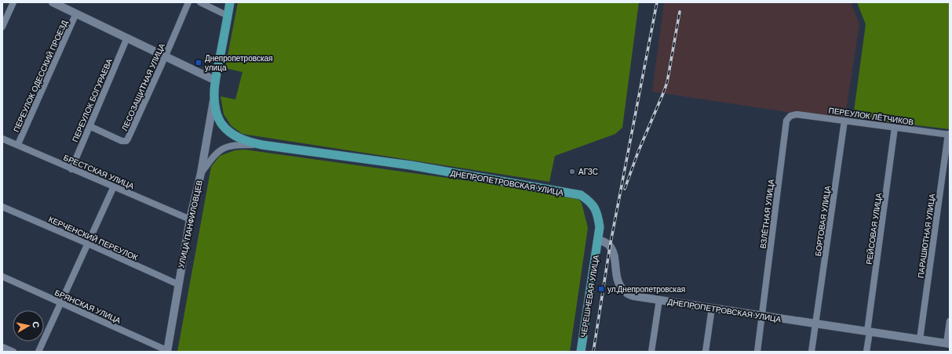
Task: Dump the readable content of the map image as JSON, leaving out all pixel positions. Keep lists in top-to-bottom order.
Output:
{
  "streets": {
    "main road": ["ДНЕПРОПЕТРОВСКАЯ УЛИЦА", "ЧЕРЕШНЕВАЯ УЛИЦА"],
    "street": [
      "ПЕРЕУЛОК ОДЕССКИЙ ПРОЕЗД",
      "ЛЕСОЗАЩИТНАЯ УЛИЦА",
      "ПЕРЕУЛОК БОГУРАЕВА",
      "ПЕРЕУЛОК ЛЁТЧИКОВ",
      "БРЕСТСКАЯ УЛИЦА",
      "ВЗЛЁТНАЯ УЛИЦА",
      "БОРТОВАЯ УЛИЦА",
      "УЛИЦА ПАНФИЛОВЦЕВ",
      "РЕЙСОВАЯ УЛИЦА",
      "ПАРАШЮТНАЯ УЛИЦА",
      "КЕРЧЕНСКИЙ ПЕРЕУЛОК",
      "БРЯНСКАЯ УЛИЦА"
    ]
  },
  "crossings": [
    ["ПЕРЕУЛОК ОДЕССКИЙ ПРОЕЗД", "БРЕСТСКАЯ УЛИЦА"],
    ["ЛЕСОЗАЩИТНАЯ УЛИЦА", "ПЕРЕУЛОК БОГУРАЕВА"],
    ["ПЕРЕУЛОК БОГУРАЕВА", "БРЕСТСКАЯ УЛИЦА"],
    ["ПЕРЕУЛОК ЛЁТЧИКОВ", "ВЗЛЁТНАЯ УЛИЦА"],
    ["ПЕРЕУЛОК ЛЁТЧИКОВ", "БОРТОВАЯ УЛИЦА"],
    ["ПЕРЕУЛОК ЛЁТЧИКОВ", "РЕЙСОВАЯ УЛИЦА"],
    ["ПЕРЕУЛОК ЛЁТЧИКОВ", "ПАРАШЮТНАЯ УЛИЦА"],
    ["БРЕСТСКАЯ УЛИЦА", "УЛИЦА ПАНФИЛОВЦЕВ"],
    ["ДНЕПРОПЕТРОВСКАЯ УЛИЦА", "ВЗЛЁТНАЯ УЛИЦА"],
    ["ДНЕПРОПЕТРОВСКАЯ УЛИЦА", "БОРТОВАЯ УЛИЦА"],
    ["ДНЕПРОПЕТРОВСКАЯ УЛИЦА", "УЛИЦА ПАНФИЛОВЦЕВ"],
    ["ДНЕПРОПЕТРОВСКАЯ УЛИЦА", "РЕЙСОВАЯ УЛИЦА"],
    ["ДНЕПРОПЕТРОВСКАЯ УЛИЦА", "ПАРАШЮТНАЯ УЛИЦА"],
    ["ДНЕПРОПЕТРОВСКАЯ УЛИЦА", "ЧЕРЕШНЕВАЯ УЛИЦА"],
    ["УЛИЦА ПАНФИЛОВЦЕВ", "КЕРЧЕНСКИЙ ПЕРЕУЛОК"],
    ["УЛИЦА ПАНФИЛОВЦЕВ", "БРЯНСКАЯ УЛИЦА"]
  ],
  "places": {
    "transit": ["Днепропетровская улица", "ул.Днепропетровская"],
    "other": ["АГЗС"]
  },
  "north": "right"
}
